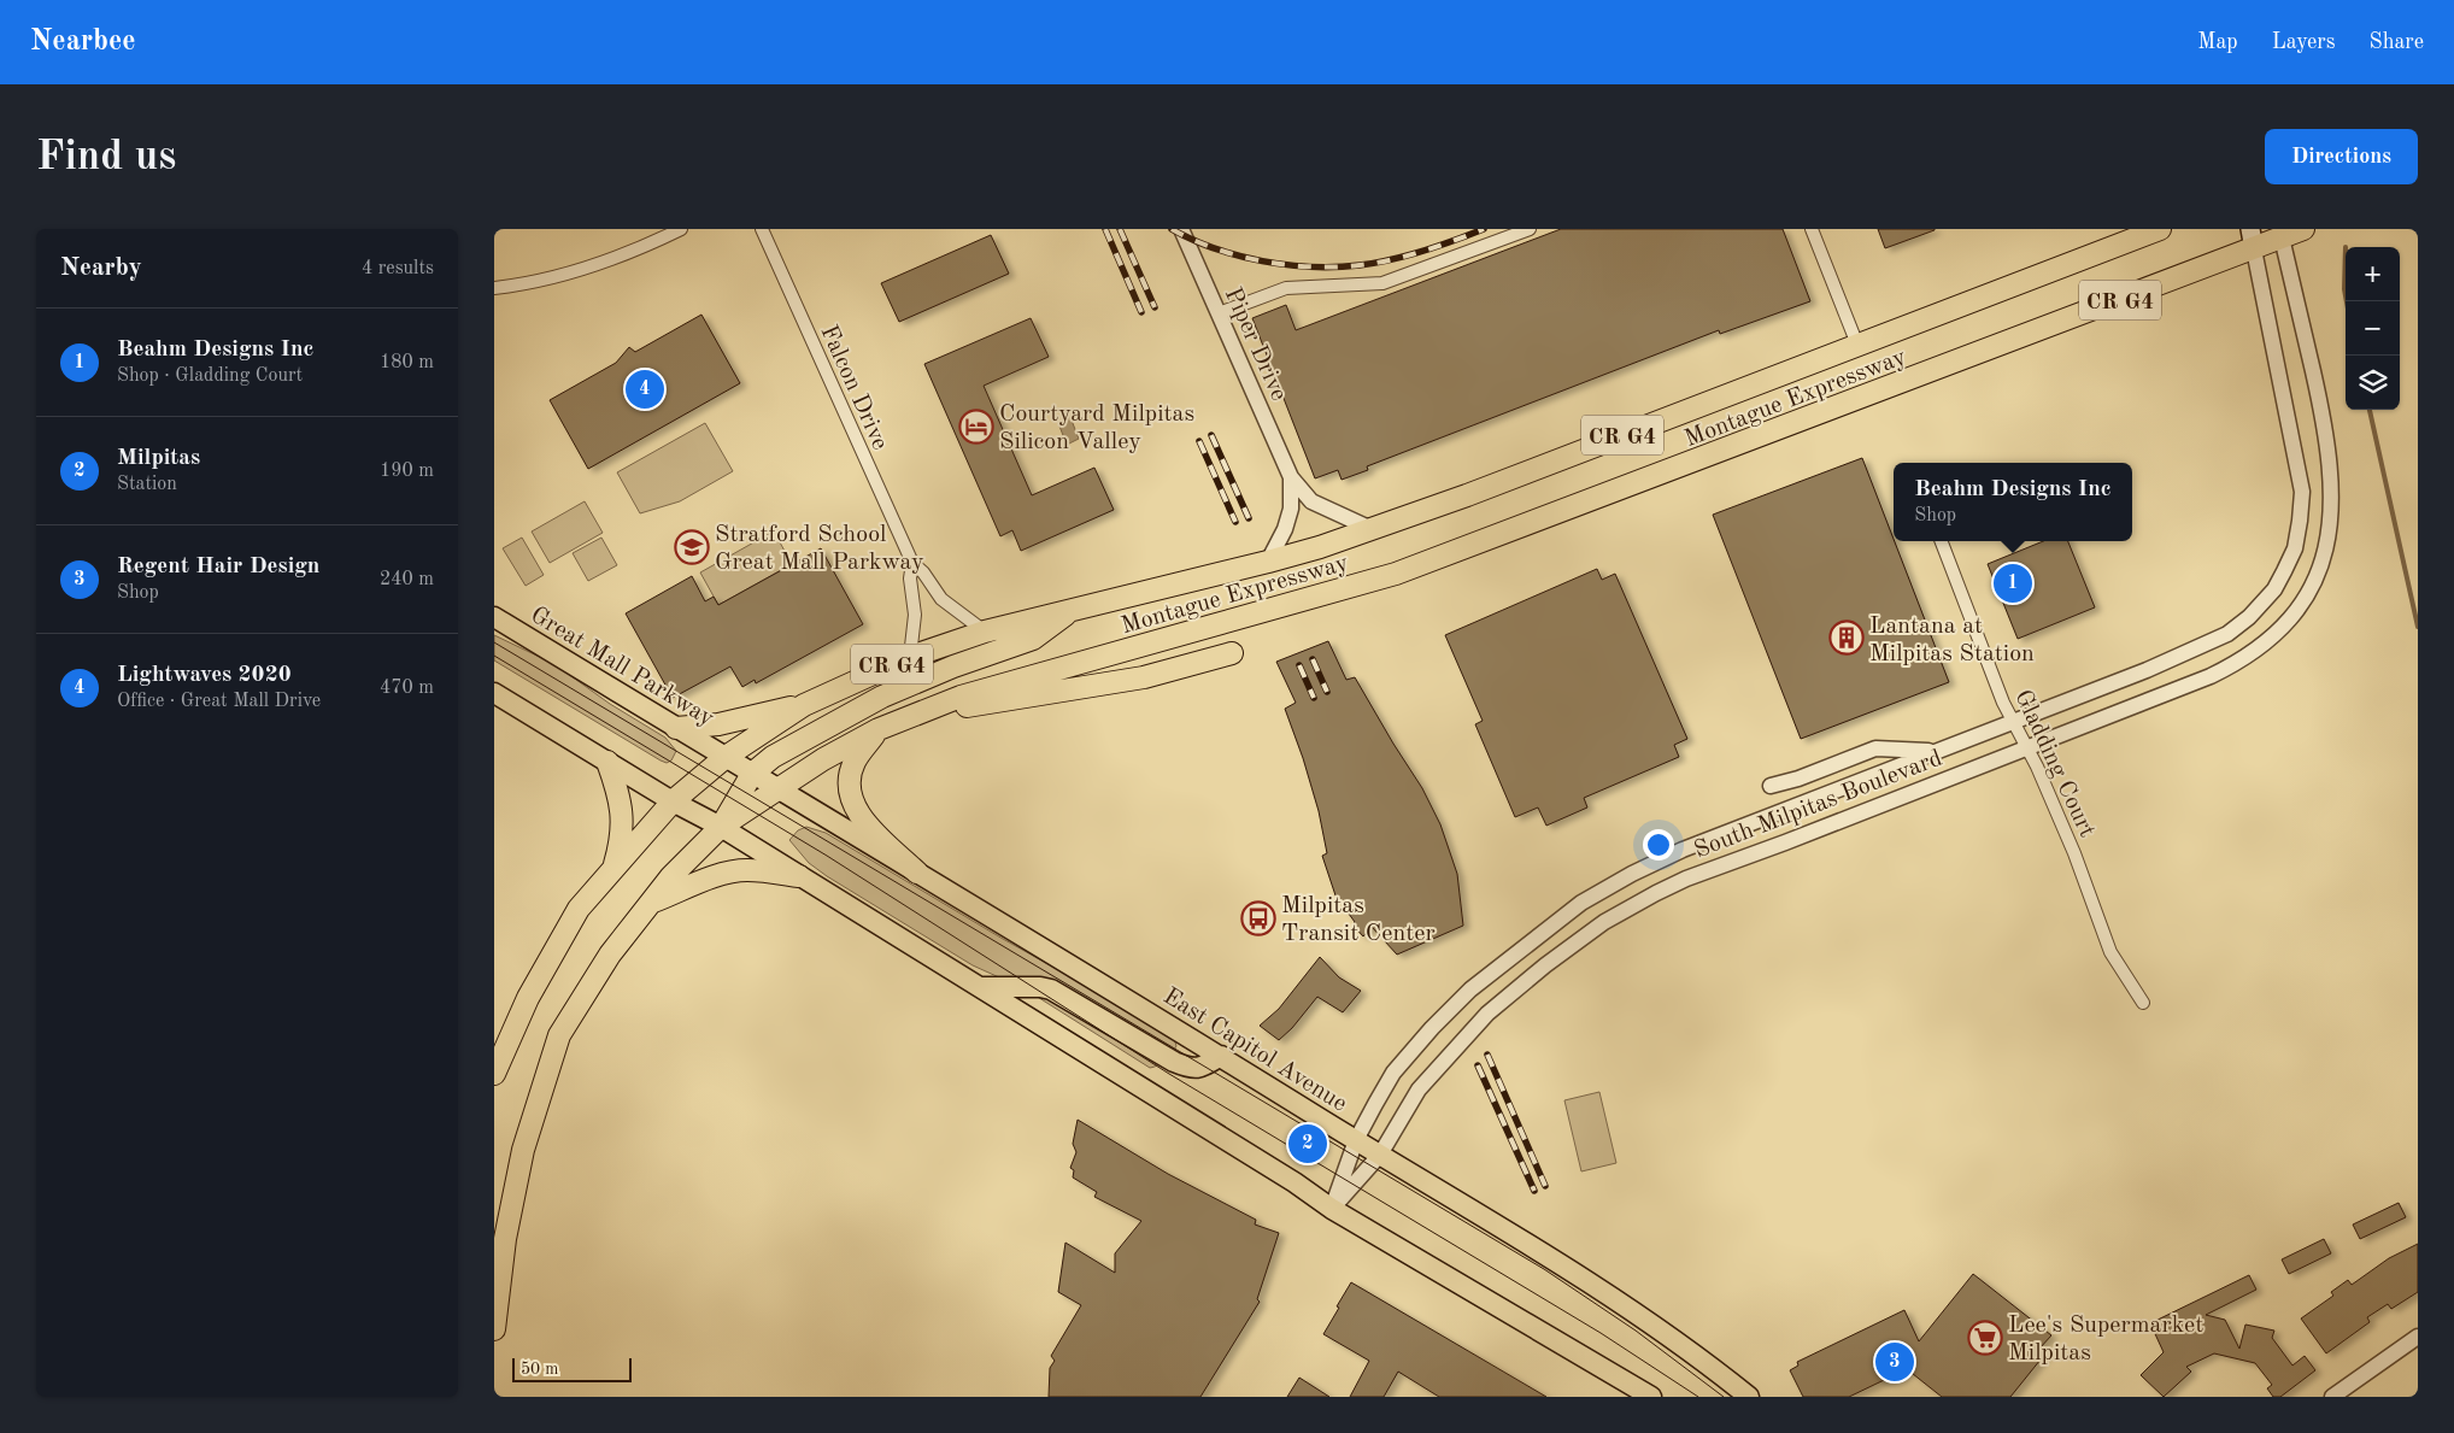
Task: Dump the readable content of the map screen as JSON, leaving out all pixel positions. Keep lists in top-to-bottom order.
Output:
{
  "streets": {
    "highway": ["CR G4", "Montague Expressway"],
    "main road": ["Great Mall Parkway", "East Capitol Avenue"],
    "street": [
      "Piper Drive",
      "Falcon Drive",
      "Gladding Court",
      "South Milpitas Boulevard"
    ]
  },
  "crossings": [
    ["Piper Drive", "Montague Expressway"],
    ["Falcon Drive", "Montague Expressway"],
    ["Montague Expressway", "Great Mall Parkway"],
    ["Montague Expressway", "South Milpitas Boulevard"],
    ["Montague Expressway", "East Capitol Avenue"],
    ["Great Mall Parkway", "East Capitol Avenue"],
    ["Gladding Court", "South Milpitas Boulevard"],
    ["South Milpitas Boulevard", "East Capitol Avenue"]
  ],
  "places": {
    "hotel": ["Courtyard Milpitas Silicon Valley"],
    "school or university": ["Stratford School Great Mall Parkway"],
    "building": ["Lantana at Milpitas Station"],
    "bus stop": ["Milpitas Transit Center"],
    "supermarket": ["Lee's Supermarket Milpitas"]
  },
  "scale_bar": "50 m",
  "page": {
    "header": "Nearbee",
    "nav": ["Map", "Layers", "Share"],
    "buttons": "Directions",
    "title": "Find us",
    "heading": ["Nearby", "4 results"],
    "map_buttons": ["+", "−"],
    "list": [
      {
        "mark": "1",
        "name": "Beahm Designs Inc",
        "note": "Shop · Gladding Court",
        "value": "180 m"
      },
      {
        "mark": "2",
        "name": "Milpitas",
        "note": "Station",
        "value": "190 m"
      },
      {
        "mark": "3",
        "name": "Regent Hair Design",
        "note": "Shop",
        "value": "240 m"
      },
      {
        "mark": "4",
        "name": "Lightwaves 2020",
        "note": "Office · Great Mall Drive",
        "value": "470 m"
      }
    ],
    "pins": [
      "4",
      "1",
      "2",
      "3"
    ],
    "popup": ["Beahm Designs Inc", "Shop"],
    "scale": "50 m"
  }
}
